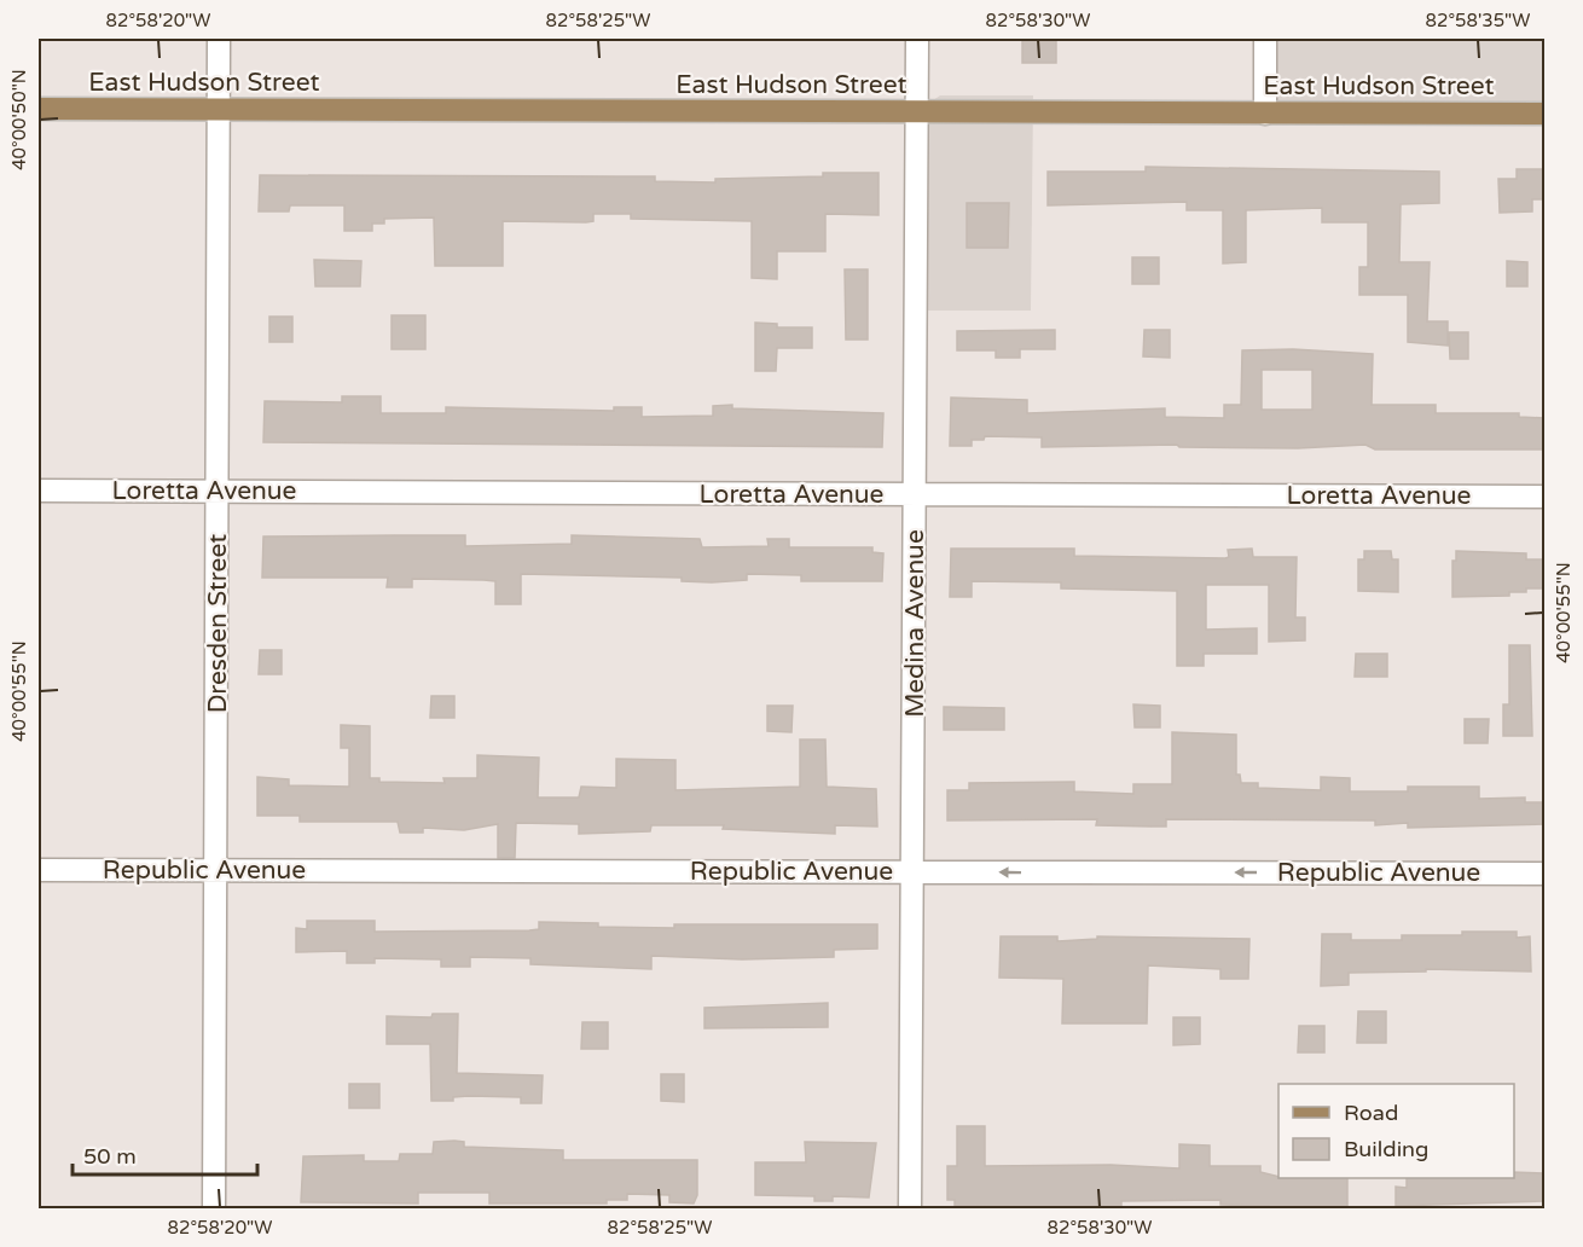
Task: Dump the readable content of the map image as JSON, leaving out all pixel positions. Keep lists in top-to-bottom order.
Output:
{
  "streets": {
    "main road": ["East Hudson Street"],
    "street": [
      "Loretta Avenue",
      "Dresden Street",
      "Medina Avenue",
      "Republic Avenue"
    ]
  },
  "crossings": [
    ["East Hudson Street", "Dresden Street"],
    ["East Hudson Street", "Medina Avenue"],
    ["Loretta Avenue", "Dresden Street"],
    ["Loretta Avenue", "Medina Avenue"],
    ["Dresden Street", "Republic Avenue"],
    ["Medina Avenue", "Republic Avenue"]
  ],
  "one_way": ["Republic Avenue"],
  "legend": ["Road", "Building"],
  "scale_bar": "50 m",
  "coordinates": [
    "82°58'20\"W",
    "82°58'25\"W",
    "82°58'30\"W",
    "82°58'35\"W",
    "40°00'50\"N",
    "40°00'55\"N"
  ]
}
